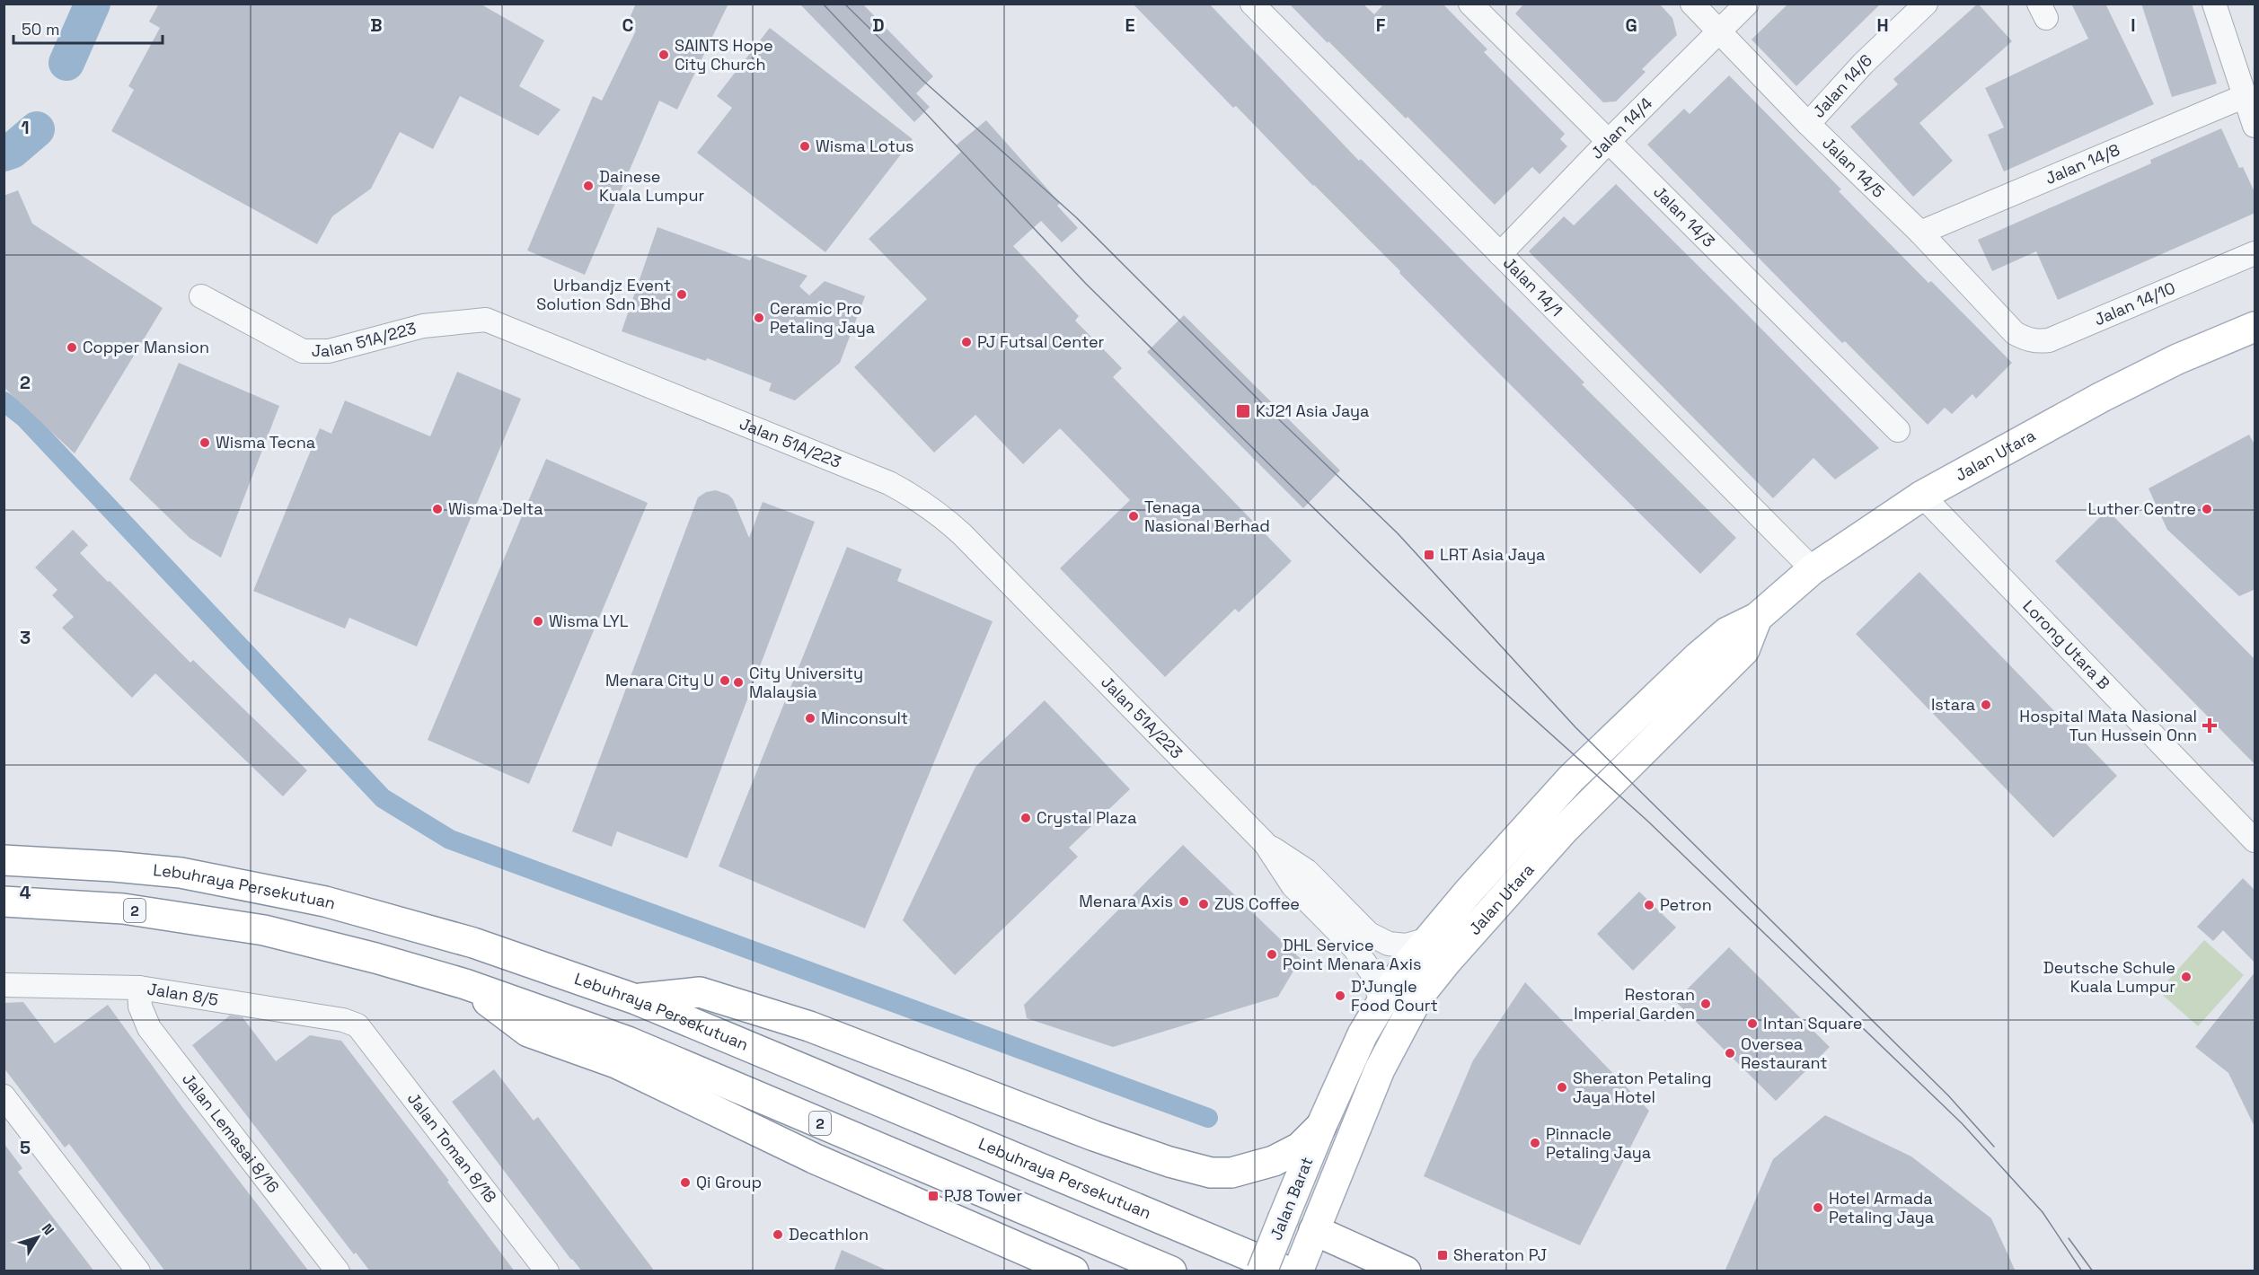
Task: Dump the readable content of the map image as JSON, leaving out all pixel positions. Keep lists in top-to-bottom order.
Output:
{
  "streets": {
    "main road": [
      "Jalan Utara",
      "Lebuhraya Persekutuan",
      "2",
      "Jalan Barat"
    ],
    "street": [
      "Jalan 14/6",
      "Jalan 14/4",
      "Jalan 14/8",
      "Jalan 14/5",
      "Jalan 14/3",
      "Jalan 14/1",
      "Jalan 14/10",
      "Jalan 51A/223",
      "Lorong Utara B",
      "Jalan 8/5",
      "Jalan Lemasai 8/16",
      "Jalan Toman 8/18"
    ]
  },
  "crossings": [
    ["Jalan 14/6", "Jalan 14/5"],
    ["Jalan 14/4", "Jalan 14/5"],
    ["Jalan 14/4", "Jalan 14/3"],
    ["Jalan 14/4", "Jalan 14/1"],
    ["Jalan 14/8", "Jalan 14/5"],
    ["Jalan 14/5", "Jalan 14/10"],
    ["Jalan 14/1", "Jalan Utara"],
    ["Jalan 51A/223", "Jalan Utara"],
    ["Jalan Utara", "Lorong Utara B"],
    ["Jalan Utara", "Jalan Barat"],
    ["Jalan 8/5", "Jalan Lemasai 8/16"],
    ["Jalan 8/5", "Jalan Toman 8/18"]
  ],
  "places": {
    "other": [
      "SAINTS Hope City Church",
      "Wisma Lotus",
      "Dainese Kuala Lumpur",
      "Urbandjz Event Solution Sdn Bhd",
      "Ceramic Pro Petaling Jaya",
      "PJ Futsal Center",
      "Copper Mansion",
      "Wisma Tecna",
      "Wisma Delta",
      "Luther Centre",
      "Tenaga Nasional Berhad",
      "Wisma LYL",
      "Menara City U",
      "City University Malaysia",
      "Istara",
      "Minconsult",
      "Crystal Plaza",
      "Menara Axis",
      "ZUS Coffee",
      "Petron",
      "DHL Service Point Menara Axis",
      "Deutsche Schule Kuala Lumpur",
      "D'Jungle Food Court",
      "Restoran Imperial Garden",
      "Intan Square",
      "Oversea Restaurant",
      "Sheraton Petaling Jaya Hotel",
      "Pinnacle Petaling Jaya",
      "Qi Group",
      "Hotel Armada Petaling Jaya",
      "Decathlon"
    ],
    "transit": [
      "KJ21 Asia Jaya",
      "LRT Asia Jaya",
      "PJ8 Tower",
      "Sheraton PJ"
    ],
    "health": ["Hospital Mata Nasional Tun Hussein Onn"]
  },
  "scale_bar": "50 m",
  "north": "top right",
  "grid": {
    "columns": [
      "B",
      "C",
      "D",
      "E",
      "F",
      "G",
      "H",
      "I"
    ],
    "rows": [
      "1",
      "2",
      "3",
      "4",
      "5"
    ]
  }
}
